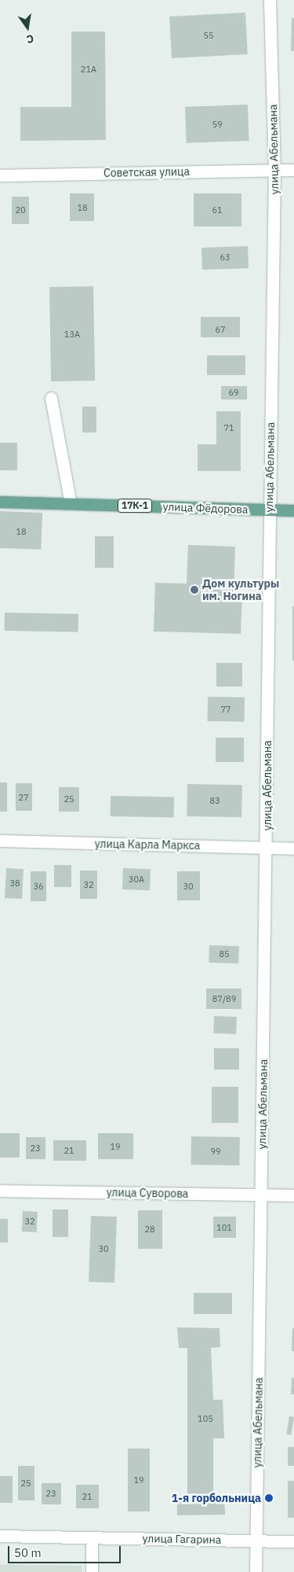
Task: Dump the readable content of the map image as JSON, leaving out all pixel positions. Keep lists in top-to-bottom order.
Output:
{
  "streets": {
    "main road": ["17К-1", "улица Фёдорова"],
    "street": [
      "улица Абельмана",
      "Советская улица",
      "улица Карла Маркса",
      "улица Суворова",
      "улица Гагарина"
    ]
  },
  "crossings": [
    ["улица Абельмана", "Советская улица"],
    ["улица Абельмана", "улица Фёдорова"],
    ["улица Абельмана", "улица Карла Маркса"],
    ["улица Абельмана", "улица Суворова"],
    ["улица Абельмана", "улица Гагарина"]
  ],
  "places": ["Дом культуры им. Ногина", "1-я горбольница"],
  "house_numbers": [
    "55",
    "21А",
    "59",
    "18",
    "20",
    "61",
    "63",
    "67",
    "13А",
    "69",
    "71",
    "18",
    "77",
    "27",
    "25",
    "83",
    "30А",
    "38",
    "32",
    "36",
    "30",
    "85",
    "87/89",
    "19",
    "23",
    "21",
    "99",
    "32",
    "101",
    "28",
    "30",
    "105",
    "19",
    "25",
    "23",
    "21"
  ],
  "scale_bar": "50 m",
  "north": "bottom"
}
